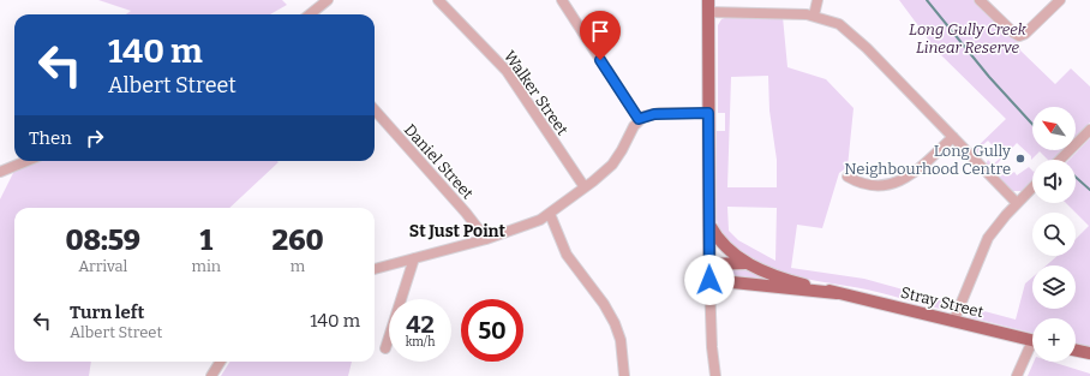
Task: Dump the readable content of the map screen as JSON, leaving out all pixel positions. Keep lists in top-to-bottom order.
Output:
{
  "streets": {
    "main road": ["Stray Street"],
    "street": ["Walker Street", "Daniel Street"]
  },
  "districts": ["St Just Point"],
  "parks": ["Long Gully Creek Linear Reserve"],
  "places": ["Long Gully Neighbourhood Centre"],
  "north": "top left",
  "page": {
    "turn": ["140 m", "Albert Street"],
    "map_buttons": "+",
    "then": "Then",
    "eta": [
      "08:59",
      "Arrival",
      "1",
      "min",
      "260",
      "m"
    ],
    "list": [
      {
        "name": "Turn left",
        "note": "Albert Street",
        "value": "140 m"
      }
    ],
    "speed": "42 km/h",
    "limit": "50"
  }
}
